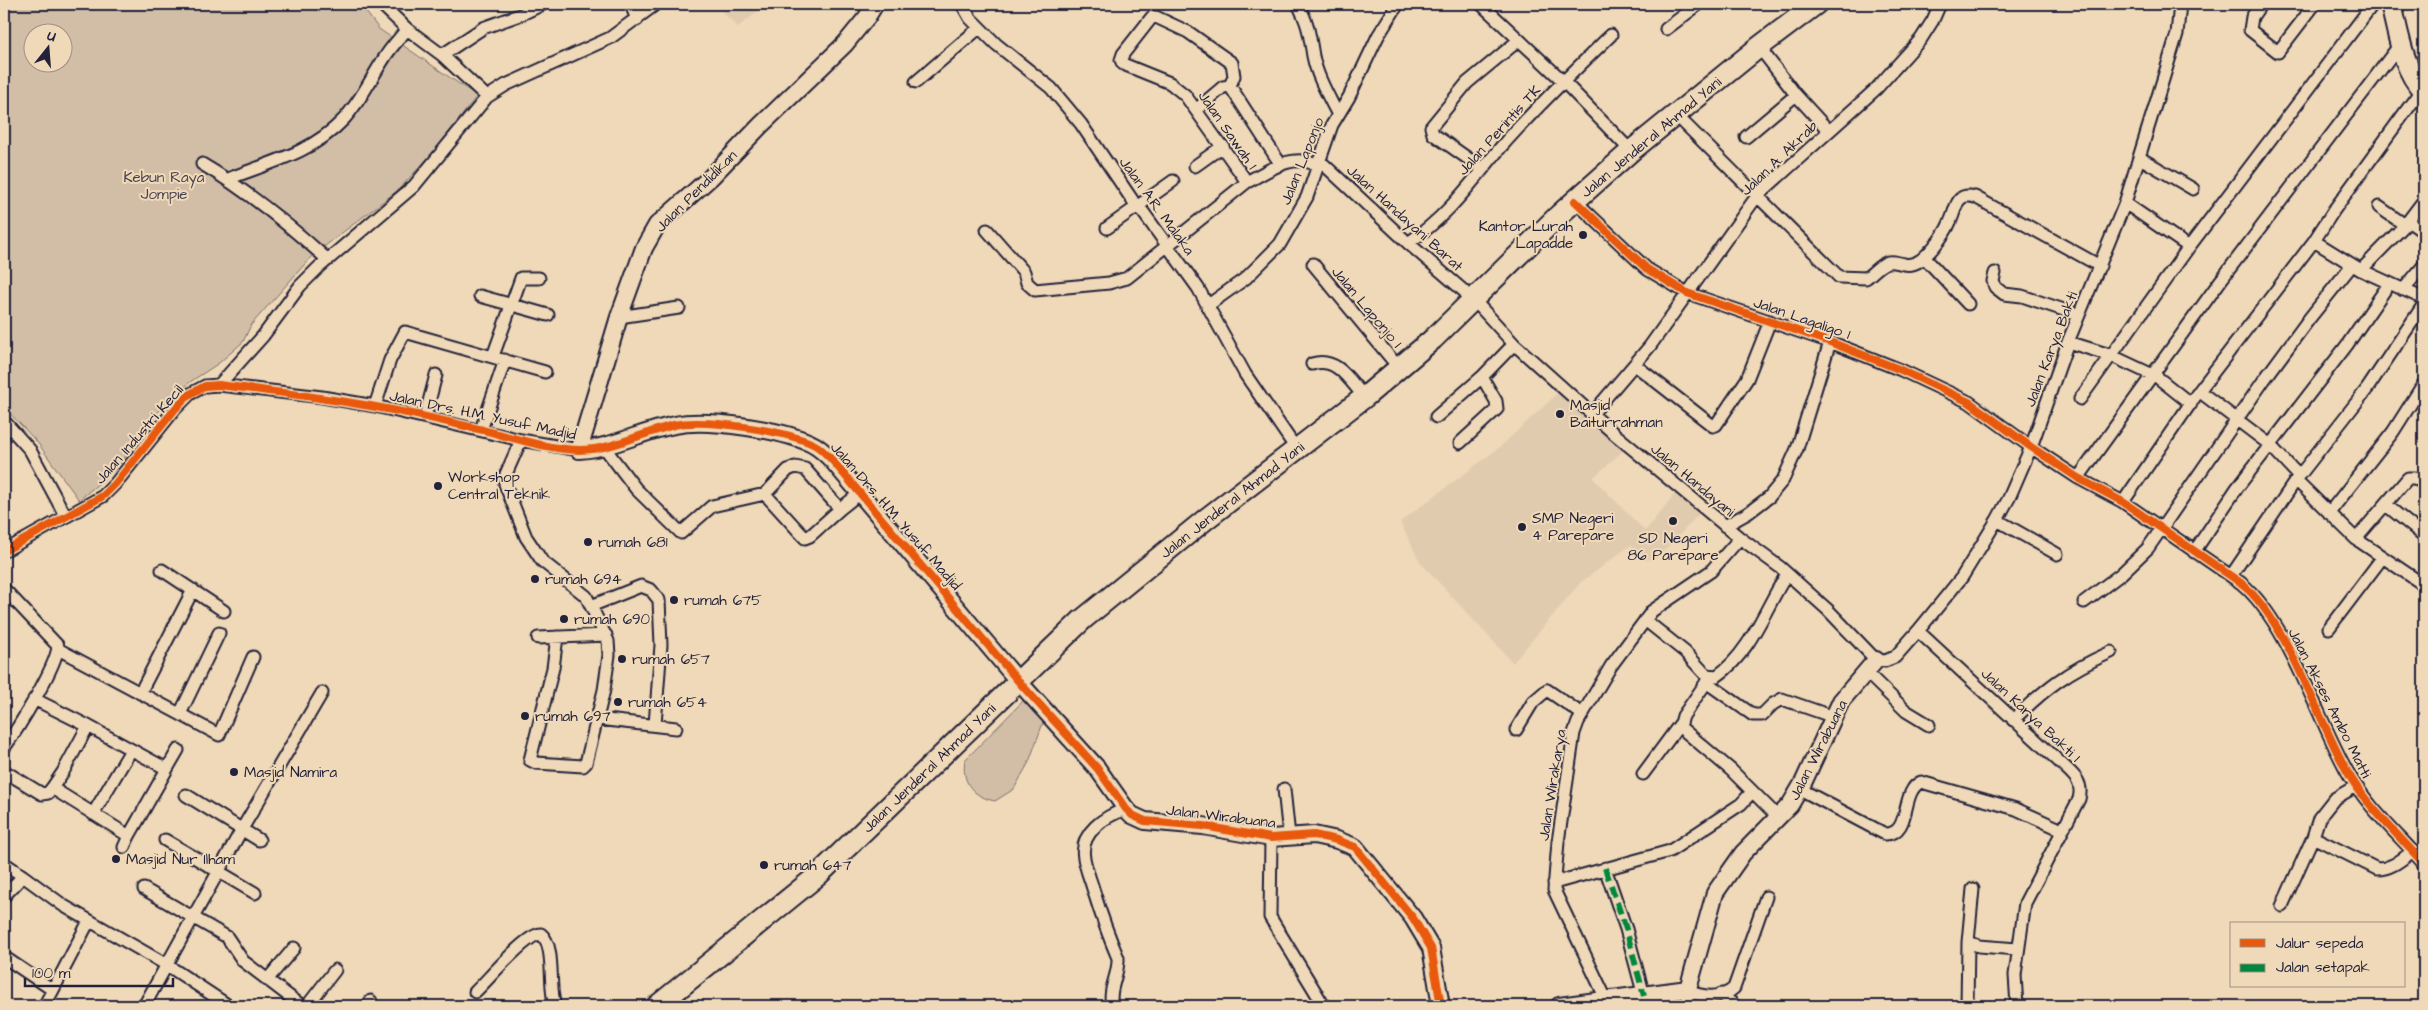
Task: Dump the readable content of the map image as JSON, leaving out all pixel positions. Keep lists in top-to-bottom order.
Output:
{
  "streets": {
    "highway": ["Jalan Jenderal Ahmad Yani"],
    "street": [
      "Jalan Sawah 1",
      "Jalan Perintis TK",
      "Jalan A. Akrab",
      "Jalan Laponjo",
      "Jalan Pendidikan",
      "Jalan A.R. Malaka",
      "Jalan Handayani Barat",
      "Jalan Laponjo 1",
      "Jalan Lagaligo 1",
      "Jalan Karya Bakti",
      "Jalan Drs. H.M. Yusuf Madjid",
      "Jalan Industri Kecil",
      "Jalan Handayani",
      "Jalan Akses Ambo Matti",
      "Jalan Karya Bakti 1",
      "Jalan Wirabuana",
      "Jalan Wirakarya"
    ]
  },
  "crossings": [
    ["Jalan Sawah 1", "Jalan A.R. Malaka"],
    ["Jalan Perintis TK", "Jalan Handayani Barat"],
    ["Jalan Jenderal Ahmad Yani", "Jalan A.R. Malaka"],
    ["Jalan Jenderal Ahmad Yani", "Jalan Handayani Barat"],
    ["Jalan Jenderal Ahmad Yani", "Jalan Laponjo 1"],
    ["Jalan Jenderal Ahmad Yani", "Jalan Lagaligo 1"],
    ["Jalan Jenderal Ahmad Yani", "Jalan Drs. H.M. Yusuf Madjid"],
    ["Jalan Jenderal Ahmad Yani", "Jalan Handayani"],
    ["Jalan Jenderal Ahmad Yani", "Jalan Wirabuana"],
    ["Jalan A. Akrab", "Jalan Lagaligo 1"],
    ["Jalan A. Akrab", "Jalan Handayani"],
    ["Jalan Laponjo", "Jalan A.R. Malaka"],
    ["Jalan Laponjo", "Jalan Handayani Barat"],
    ["Jalan Pendidikan", "Jalan Drs. H.M. Yusuf Madjid"],
    ["Jalan Handayani Barat", "Jalan Handayani"],
    ["Jalan Lagaligo 1", "Jalan Karya Bakti"],
    ["Jalan Lagaligo 1", "Jalan Akses Ambo Matti"],
    ["Jalan Karya Bakti", "Jalan Handayani"],
    ["Jalan Karya Bakti", "Jalan Akses Ambo Matti"],
    ["Jalan Karya Bakti", "Jalan Karya Bakti 1"],
    ["Jalan Karya Bakti", "Jalan Wirabuana"],
    ["Jalan Drs. H.M. Yusuf Madjid", "Jalan Industri Kecil"],
    ["Jalan Drs. H.M. Yusuf Madjid", "Jalan Wirabuana"],
    ["Jalan Handayani", "Jalan Wirabuana"],
    ["Jalan Handayani", "Jalan Wirakarya"]
  ],
  "parks": ["Kebun Raya Jompie"],
  "places": [
    "Kantor Lurah Lapadde",
    "Masjid Baiturrahman",
    "Workshop Central Teknik",
    "SD Negeri 86 Parepare",
    "SMP Negeri 4 Parepare",
    "rumah 681",
    "rumah 694",
    "rumah 675",
    "rumah 690",
    "rumah 657",
    "rumah 654",
    "rumah 697",
    "Masjid Namira",
    "Masjid Nur Ilham",
    "rumah 647"
  ],
  "legend": ["Jalur sepeda", "Jalan setapak"],
  "scale_bar": "100 m",
  "north": "top"
}
